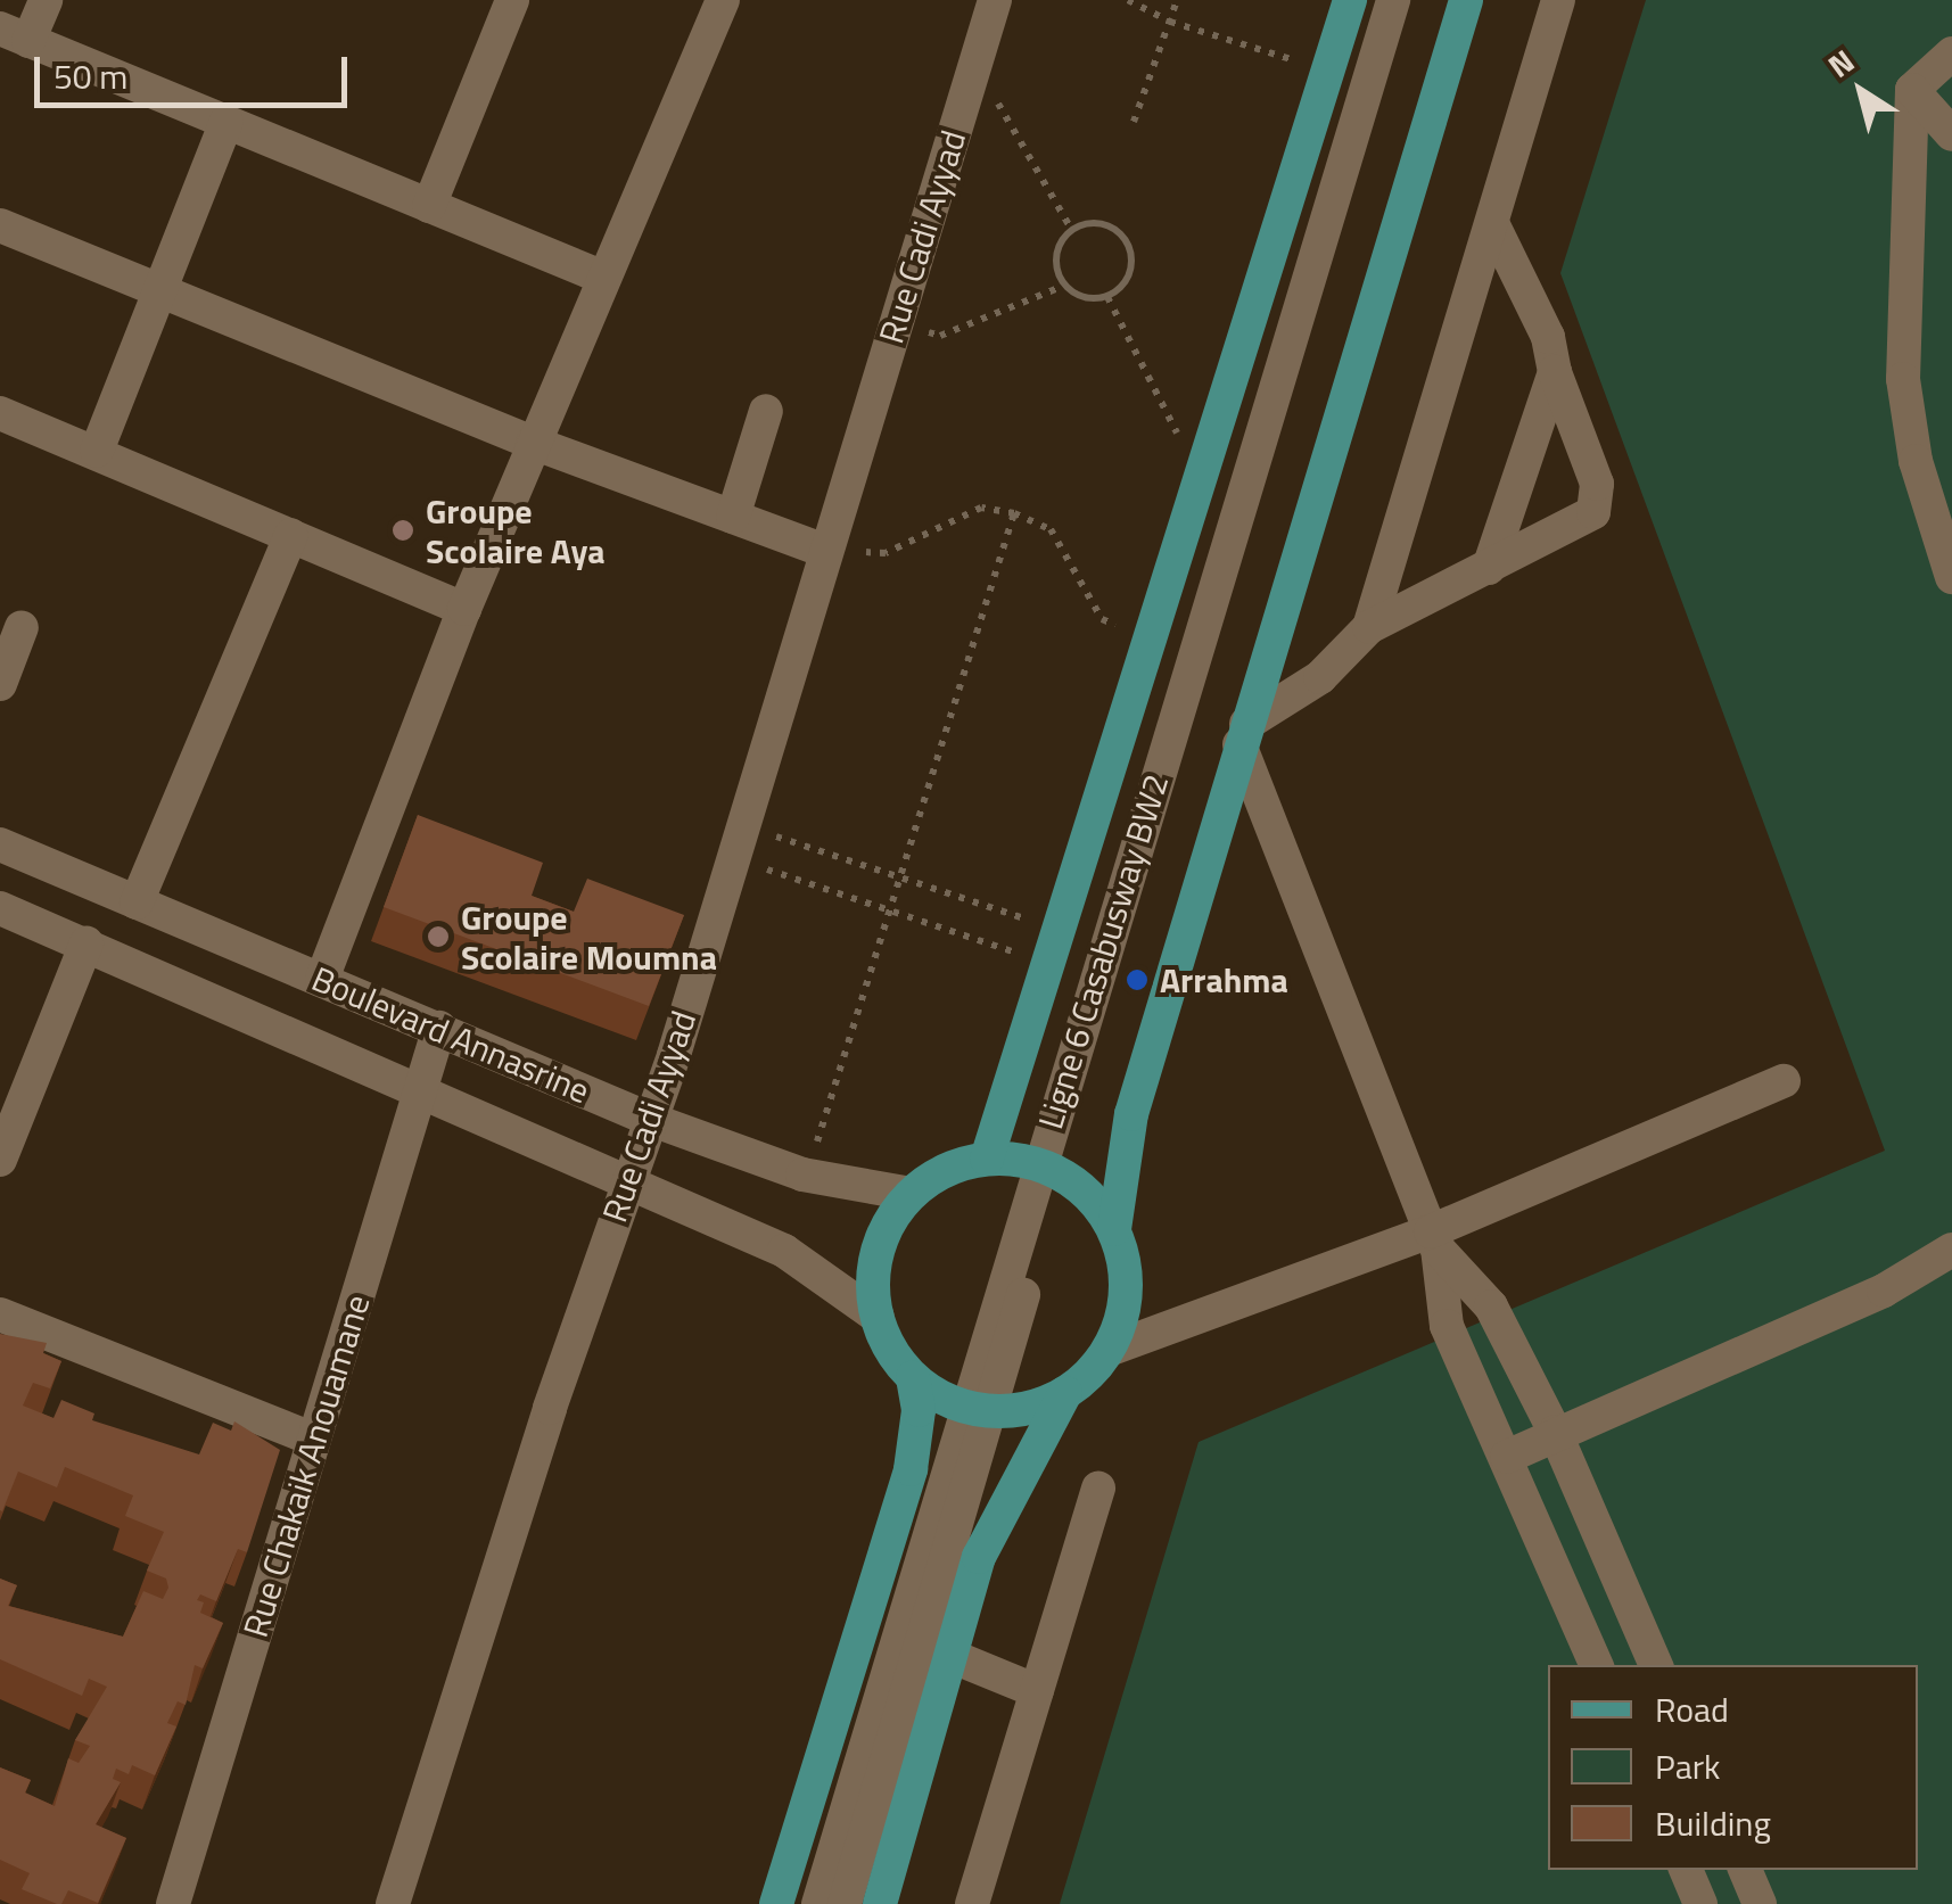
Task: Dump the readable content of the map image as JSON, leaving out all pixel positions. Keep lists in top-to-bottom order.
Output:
{
  "streets": {
    "street": [
      "Rue Cadi Ayyad",
      "Ligne 6 Casabusway BW2",
      "Boulevard Annasrine",
      "Rue Chakaik Anouamane"
    ]
  },
  "crossings": [
    ["Rue Cadi Ayyad", "Boulevard Annasrine"],
    ["Boulevard Annasrine", "Rue Chakaik Anouamane"]
  ],
  "places": ["Groupe Scolaire Aya", "Groupe Scolaire Moumna", "Arrahma"],
  "legend": ["Road", "Park", "Building"],
  "scale_bar": "50 m",
  "north": "top left"
}
